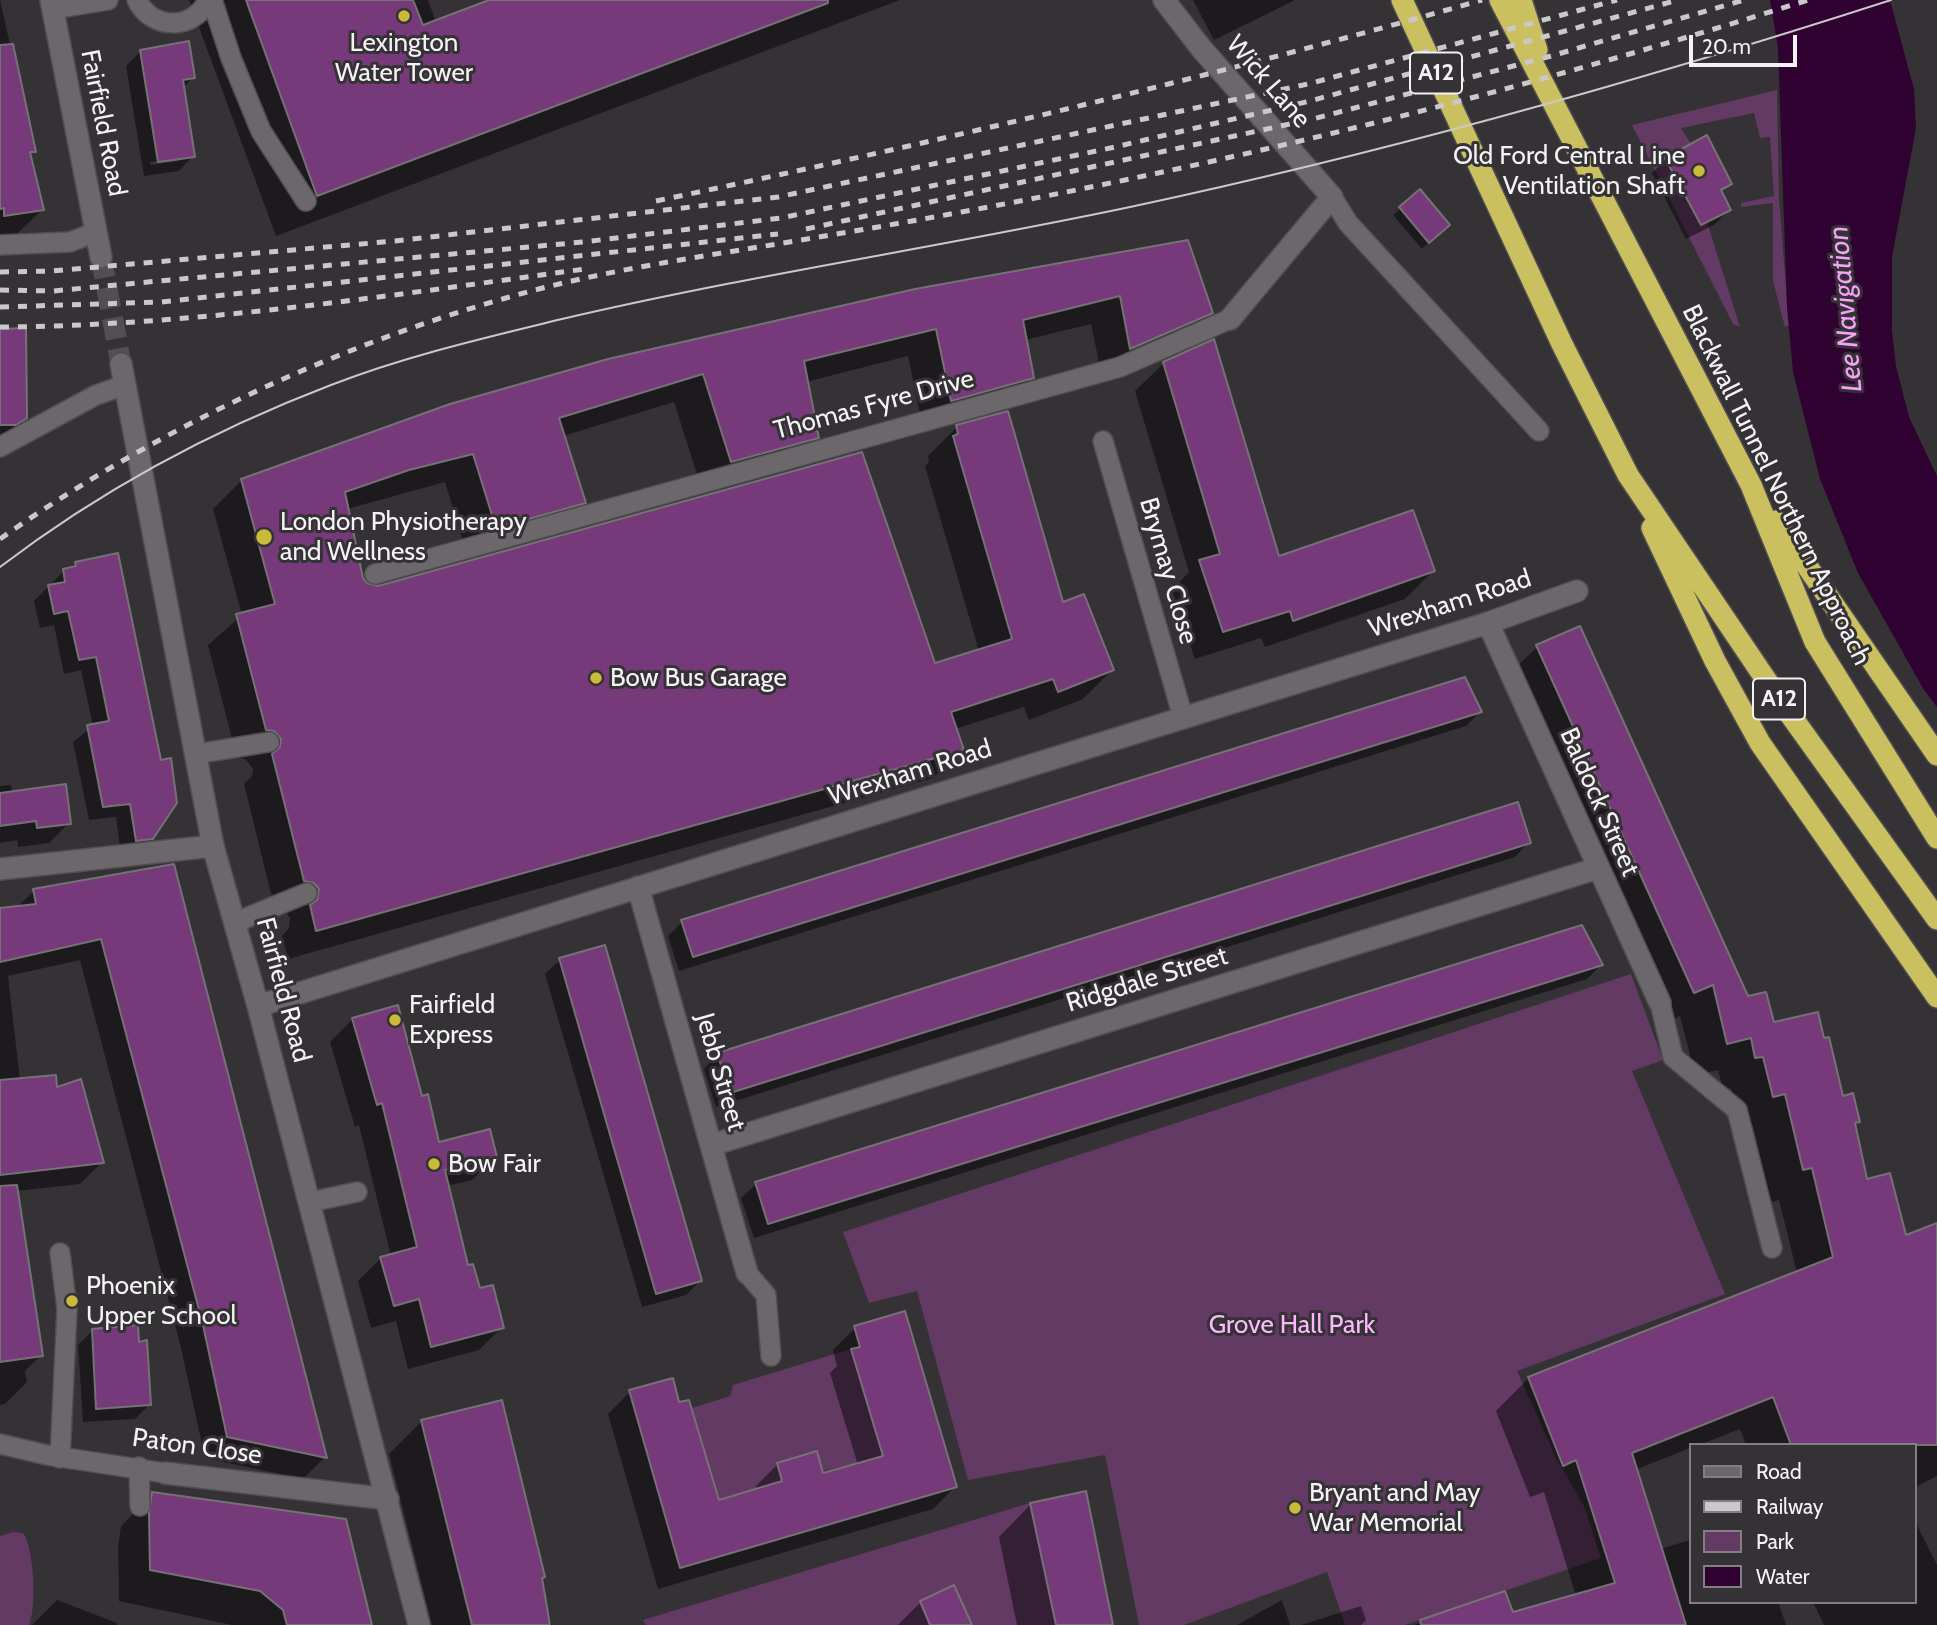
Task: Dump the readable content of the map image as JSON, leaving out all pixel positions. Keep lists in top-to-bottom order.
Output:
{
  "streets": {
    "highway": ["A12", "Blackwall Tunnel Northern Approach"],
    "street": [
      "Wick Lane",
      "Fairfield Road",
      "Thomas Fyre Drive",
      "Wrexham Road",
      "Baldock Street",
      "Ridgdale Street",
      "Jebb Street",
      "Paton Close"
    ],
    "lane": ["Brymay Close"]
  },
  "crossings": [
    ["A12", "Blackwall Tunnel Northern Approach"],
    ["Wick Lane", "Thomas Fyre Drive"],
    ["Fairfield Road", "Wrexham Road"],
    ["Fairfield Road", "Paton Close"],
    ["Brymay Close", "Wrexham Road"],
    ["Wrexham Road", "Baldock Street"],
    ["Wrexham Road", "Jebb Street"],
    ["Baldock Street", "Ridgdale Street"],
    ["Ridgdale Street", "Jebb Street"]
  ],
  "water": ["Lee Navigation"],
  "parks": ["Grove Hall Park"],
  "places": [
    "Lexington Water Tower",
    "Old Ford Central Line Ventilation Shaft",
    "London Physiotherapy and Wellness",
    "Bow Bus Garage",
    "Fairfield Express",
    "Bow Fair",
    "Phoenix Upper School",
    "Bryant and May War Memorial"
  ],
  "legend": [
    "Road",
    "Railway",
    "Park",
    "Water"
  ],
  "scale_bar": "20 m"
}
